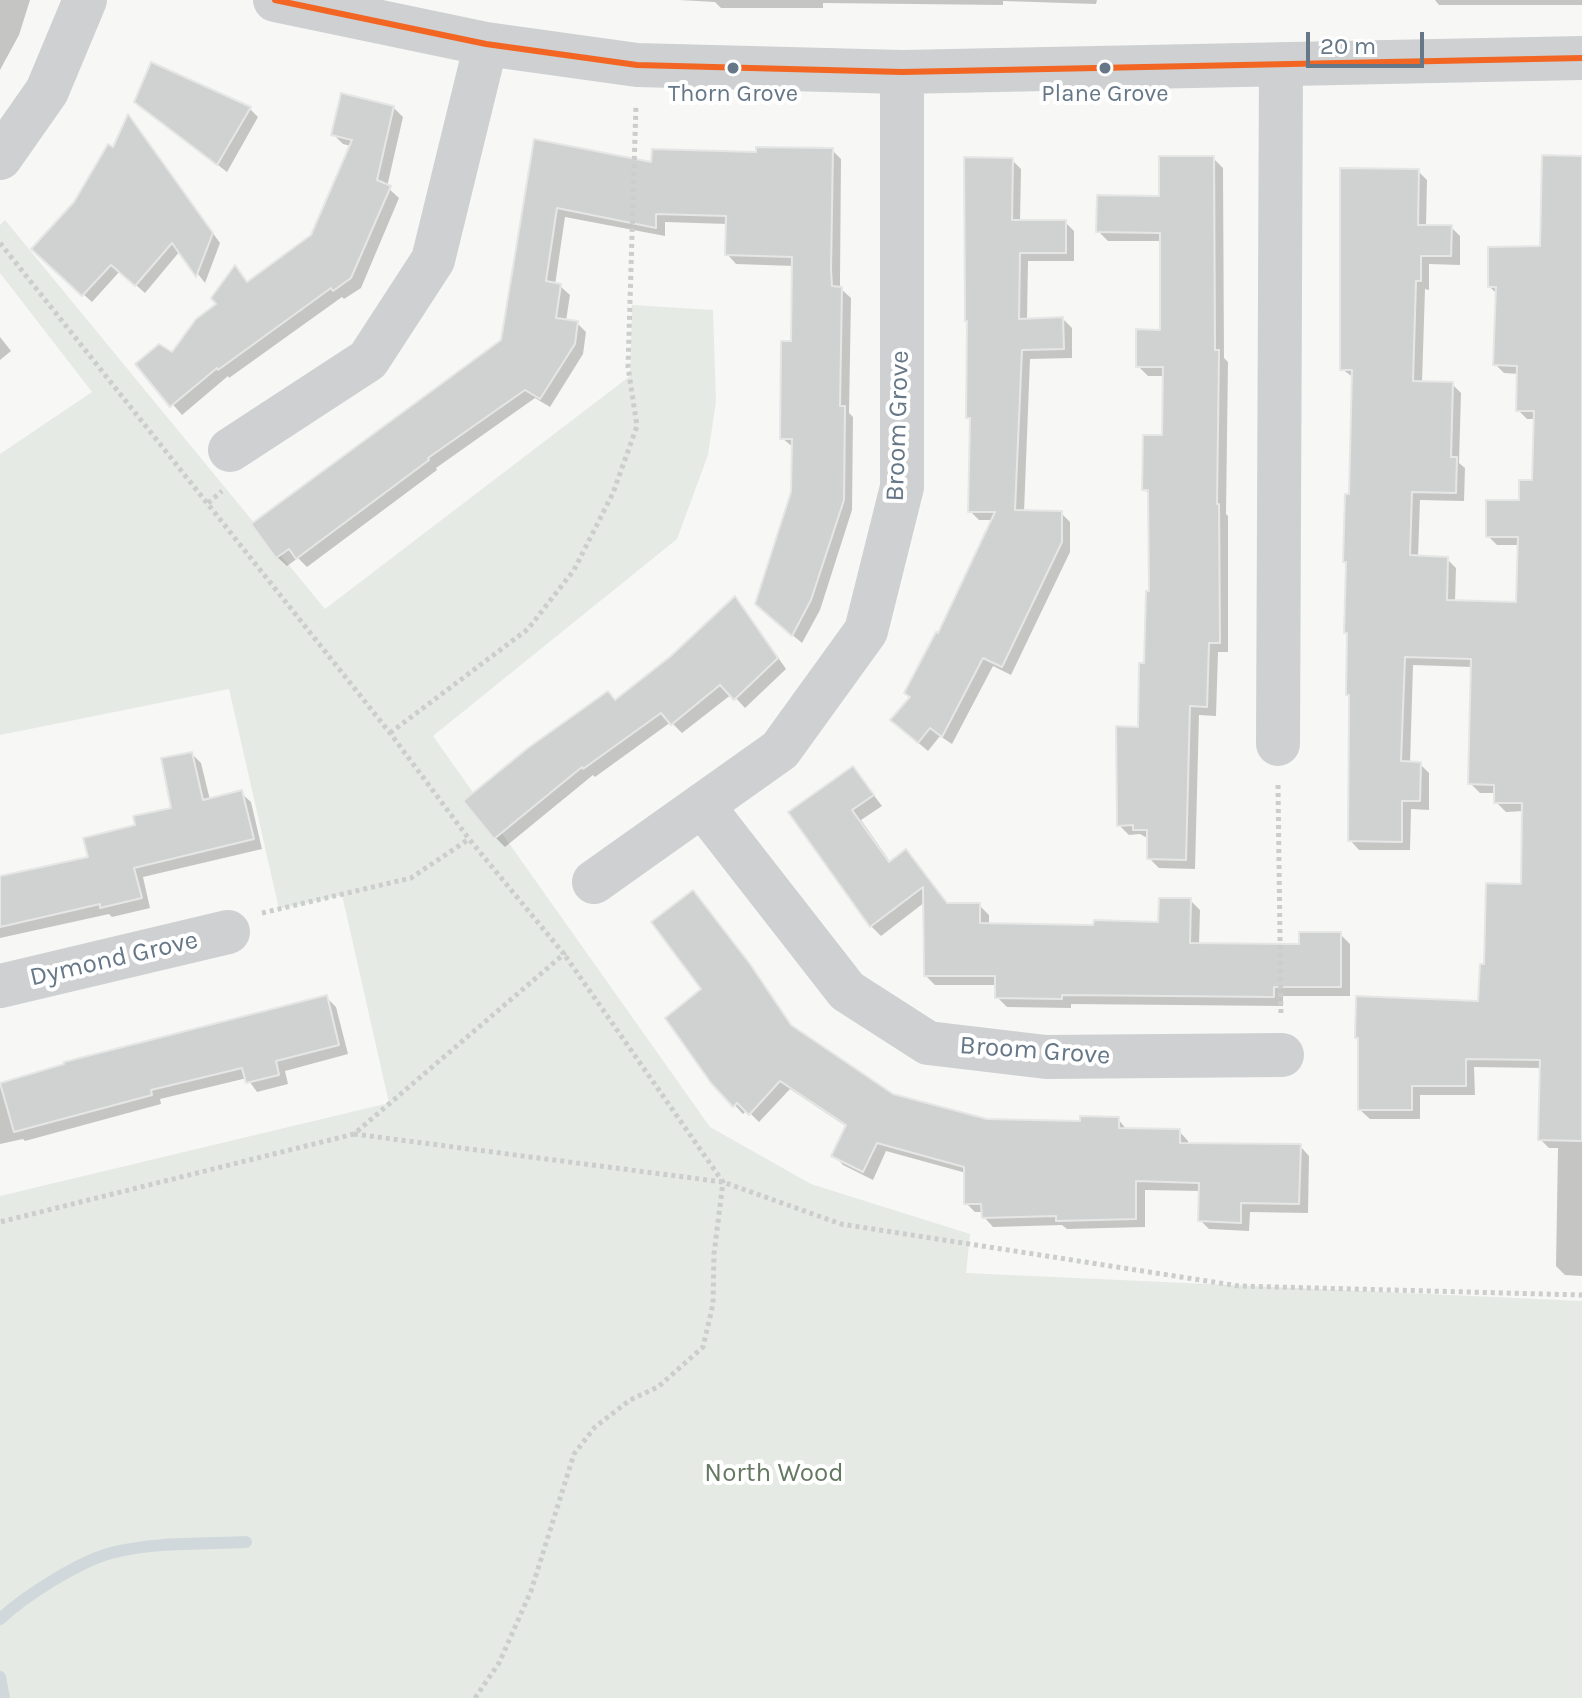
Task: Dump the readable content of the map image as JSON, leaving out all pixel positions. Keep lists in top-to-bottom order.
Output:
{
  "streets": {
    "street": ["Broom Grove", "Dymond Grove"]
  },
  "parks": ["North Wood"],
  "places": ["Thorn Grove", "Plane Grove"],
  "scale_bar": "20 m"
}
